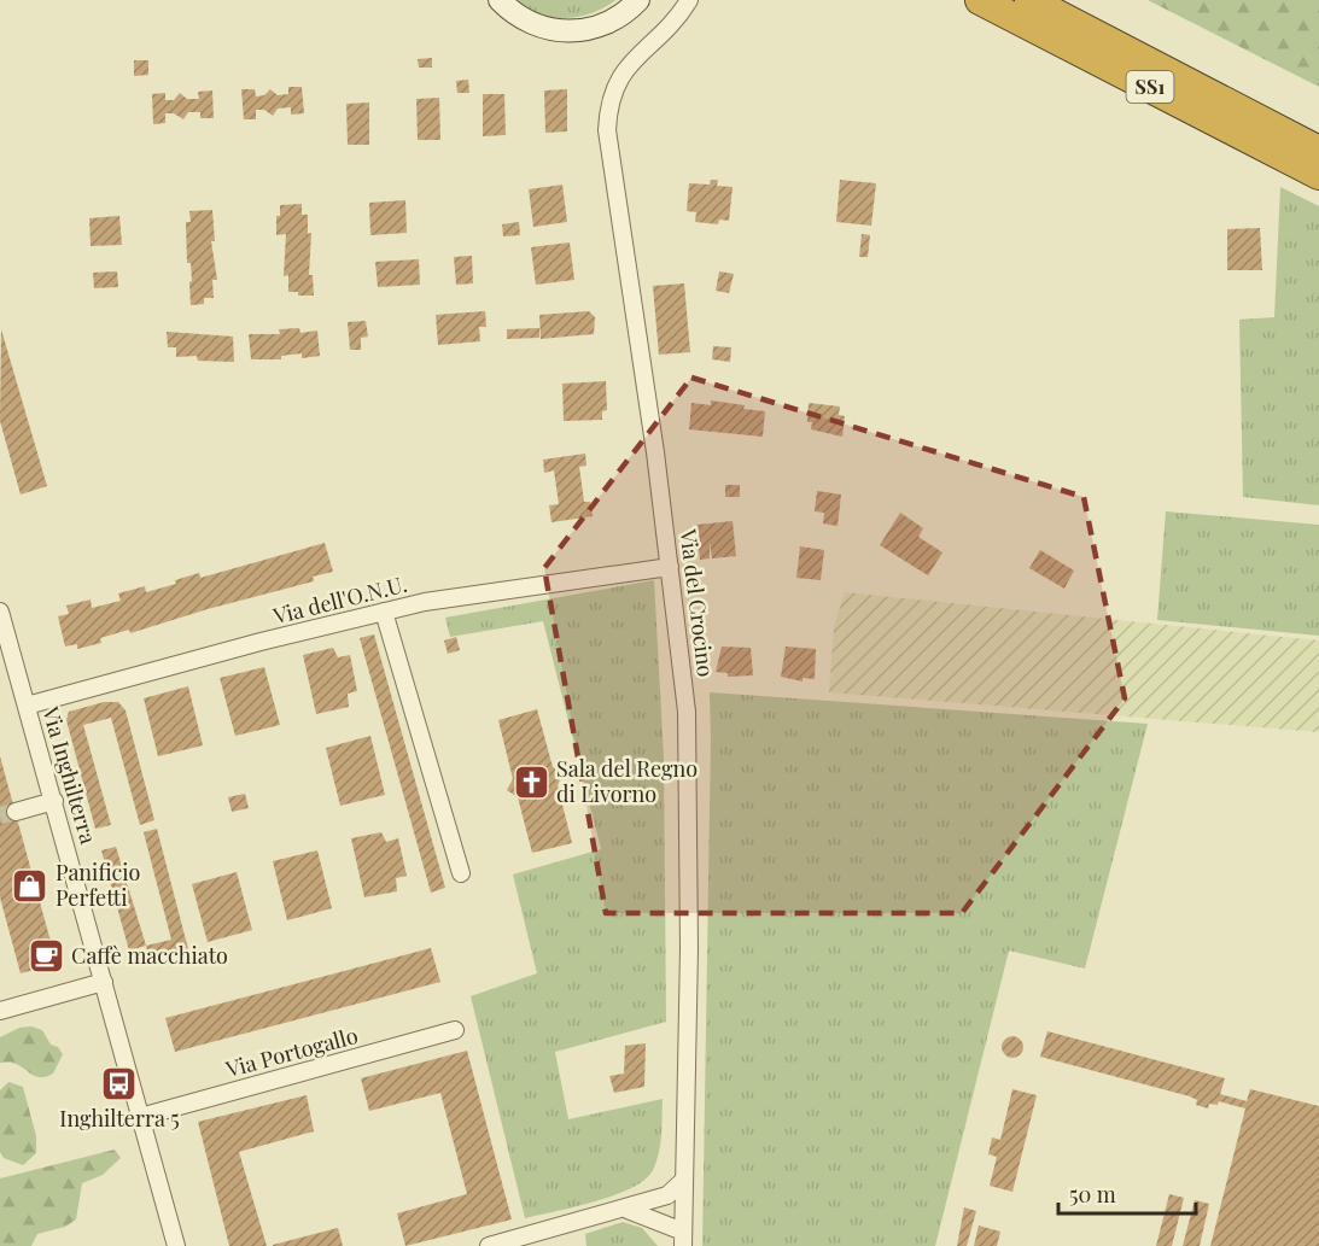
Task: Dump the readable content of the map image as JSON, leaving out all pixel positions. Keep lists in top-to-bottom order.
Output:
{
  "streets": {
    "highway": ["SS1"],
    "street": [
      "Via dell'O.N.U.",
      "Via del Crocino",
      "Via Inghilterra",
      "Via Portogallo"
    ]
  },
  "crossings": [
    ["Via dell'O.N.U.", "Via del Crocino"],
    ["Via dell'O.N.U.", "Via Inghilterra"],
    ["Via Inghilterra", "Via Portogallo"]
  ],
  "places": {
    "church": ["Sala del Regno di Livorno"],
    "shop": ["Panificio Perfetti"],
    "cafe": ["Caffè macchiato"],
    "bus stop": ["Inghilterra 5"]
  },
  "scale_bar": "50 m"
}
